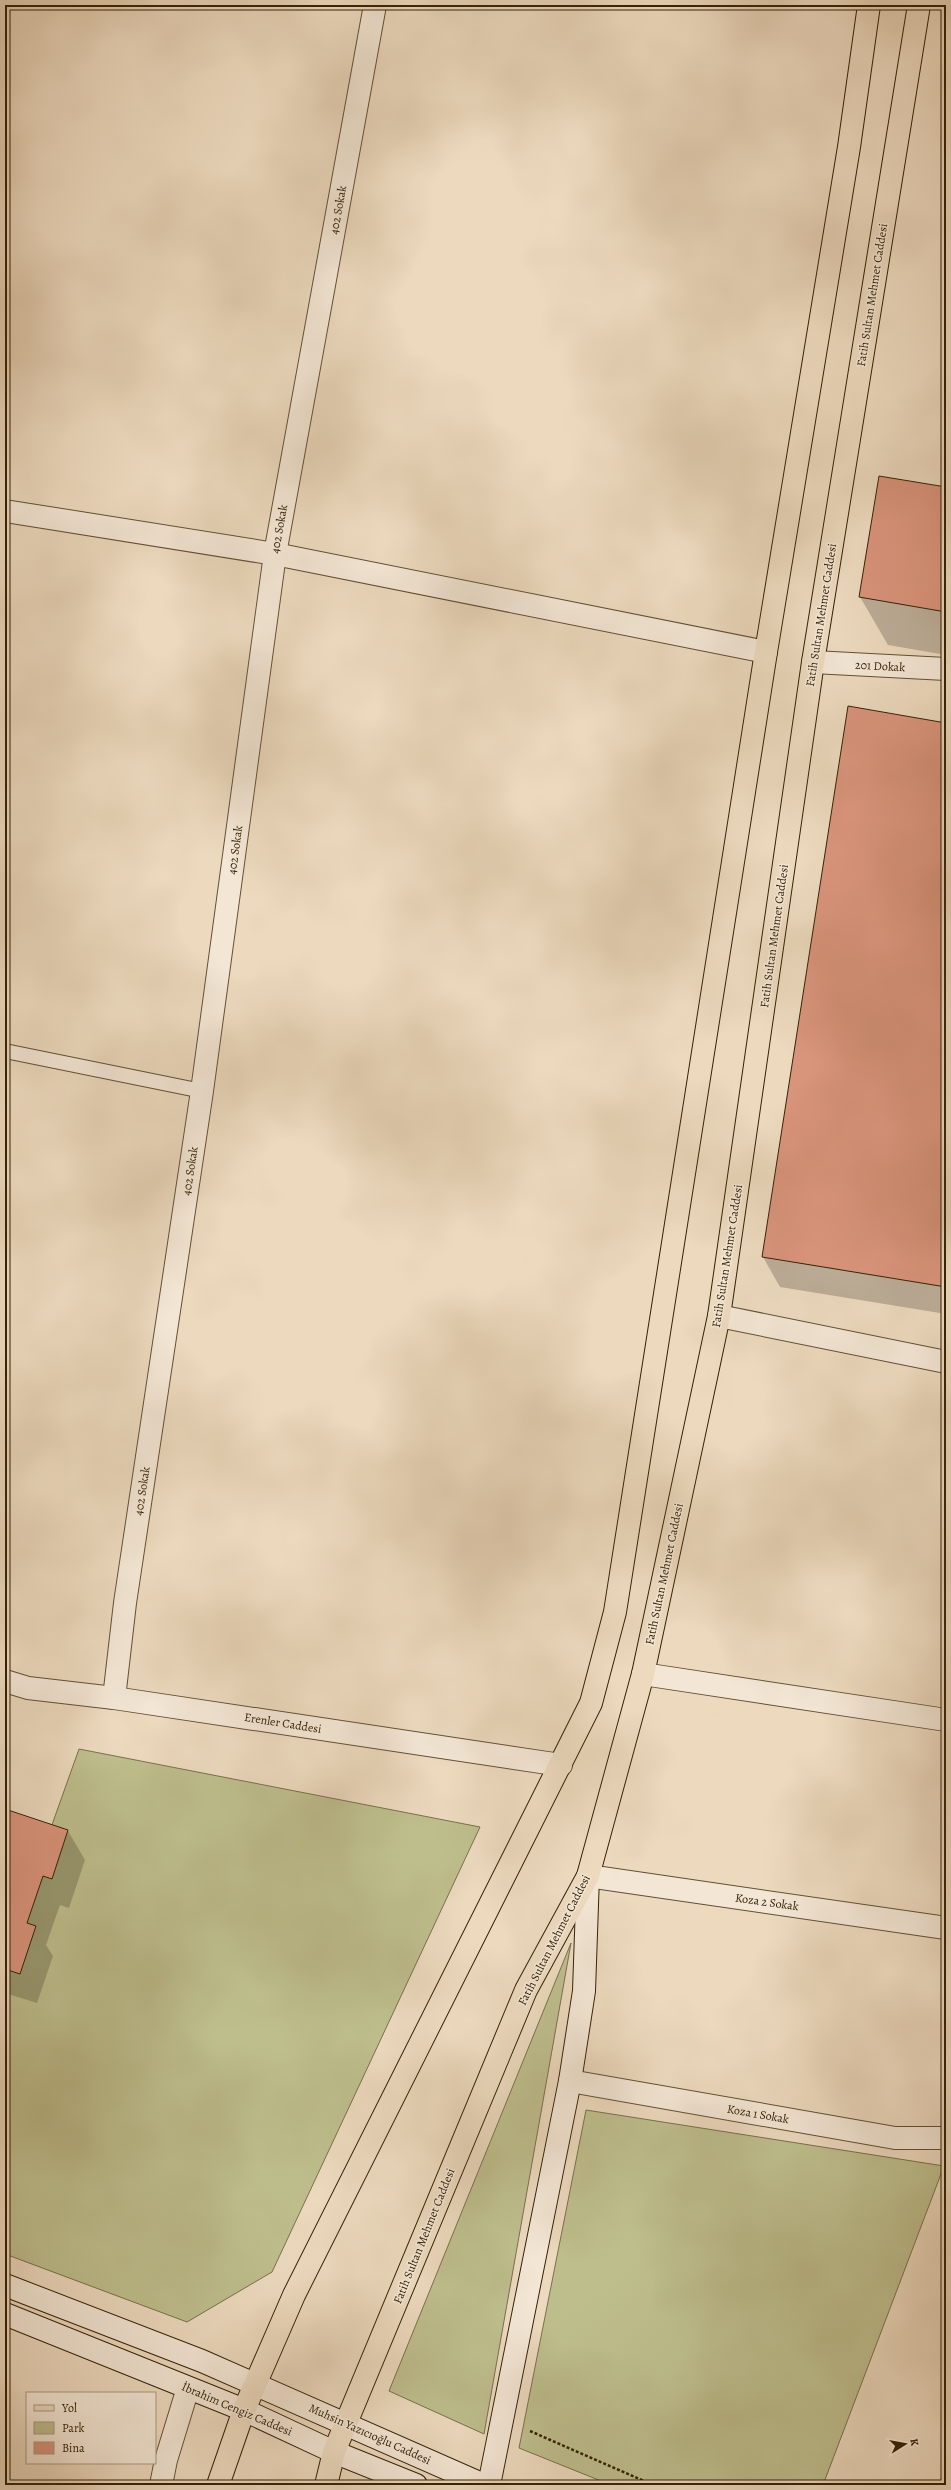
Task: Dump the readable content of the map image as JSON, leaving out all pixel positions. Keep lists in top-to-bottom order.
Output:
{
  "streets": {
    "main road": ["Fatih Sultan Mehmet Caddesi"],
    "street": [
      "402 Sokak",
      "201 Dokak",
      "Erenler Caddesi",
      "Koza 2 Sokak",
      "Koza 1 Sokak",
      "İbrahim Cengiz Caddesi",
      "Muhsin Yazıcıoğlu Caddesi"
    ]
  },
  "crossings": [
    ["402 Sokak", "Erenler Caddesi"],
    ["Fatih Sultan Mehmet Caddesi", "201 Dokak"],
    ["Fatih Sultan Mehmet Caddesi", "Koza 2 Sokak"],
    ["Fatih Sultan Mehmet Caddesi", "İbrahim Cengiz Caddesi"],
    ["Fatih Sultan Mehmet Caddesi", "Muhsin Yazıcıoğlu Caddesi"]
  ],
  "legend": ["Yol", "Park", "Bina"],
  "north": "right"
}
